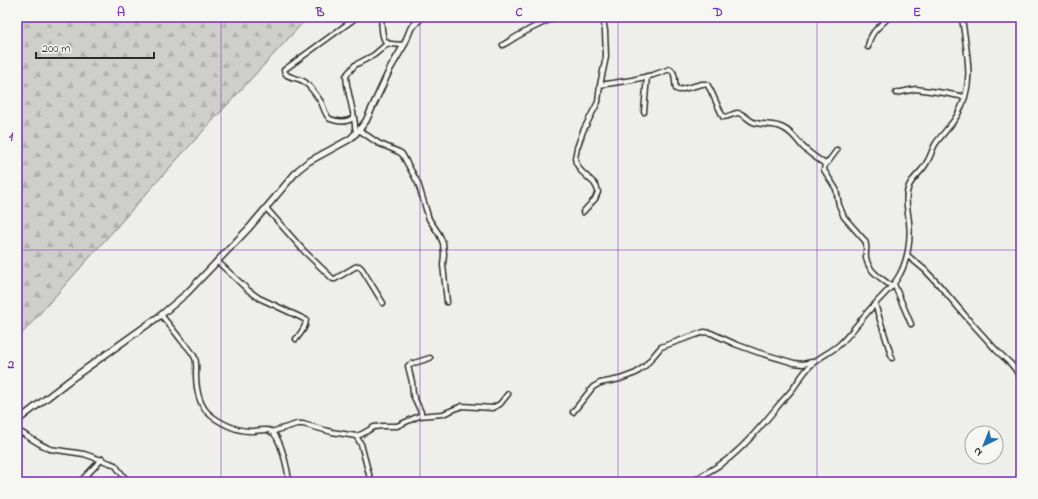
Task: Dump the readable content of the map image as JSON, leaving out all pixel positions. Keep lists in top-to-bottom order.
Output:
{
  "scale_bar": "200 m",
  "north": "bottom left",
  "grid": {
    "columns": [
      "A",
      "B",
      "C",
      "D",
      "E"
    ],
    "rows": ["1", "2"]
  }
}
